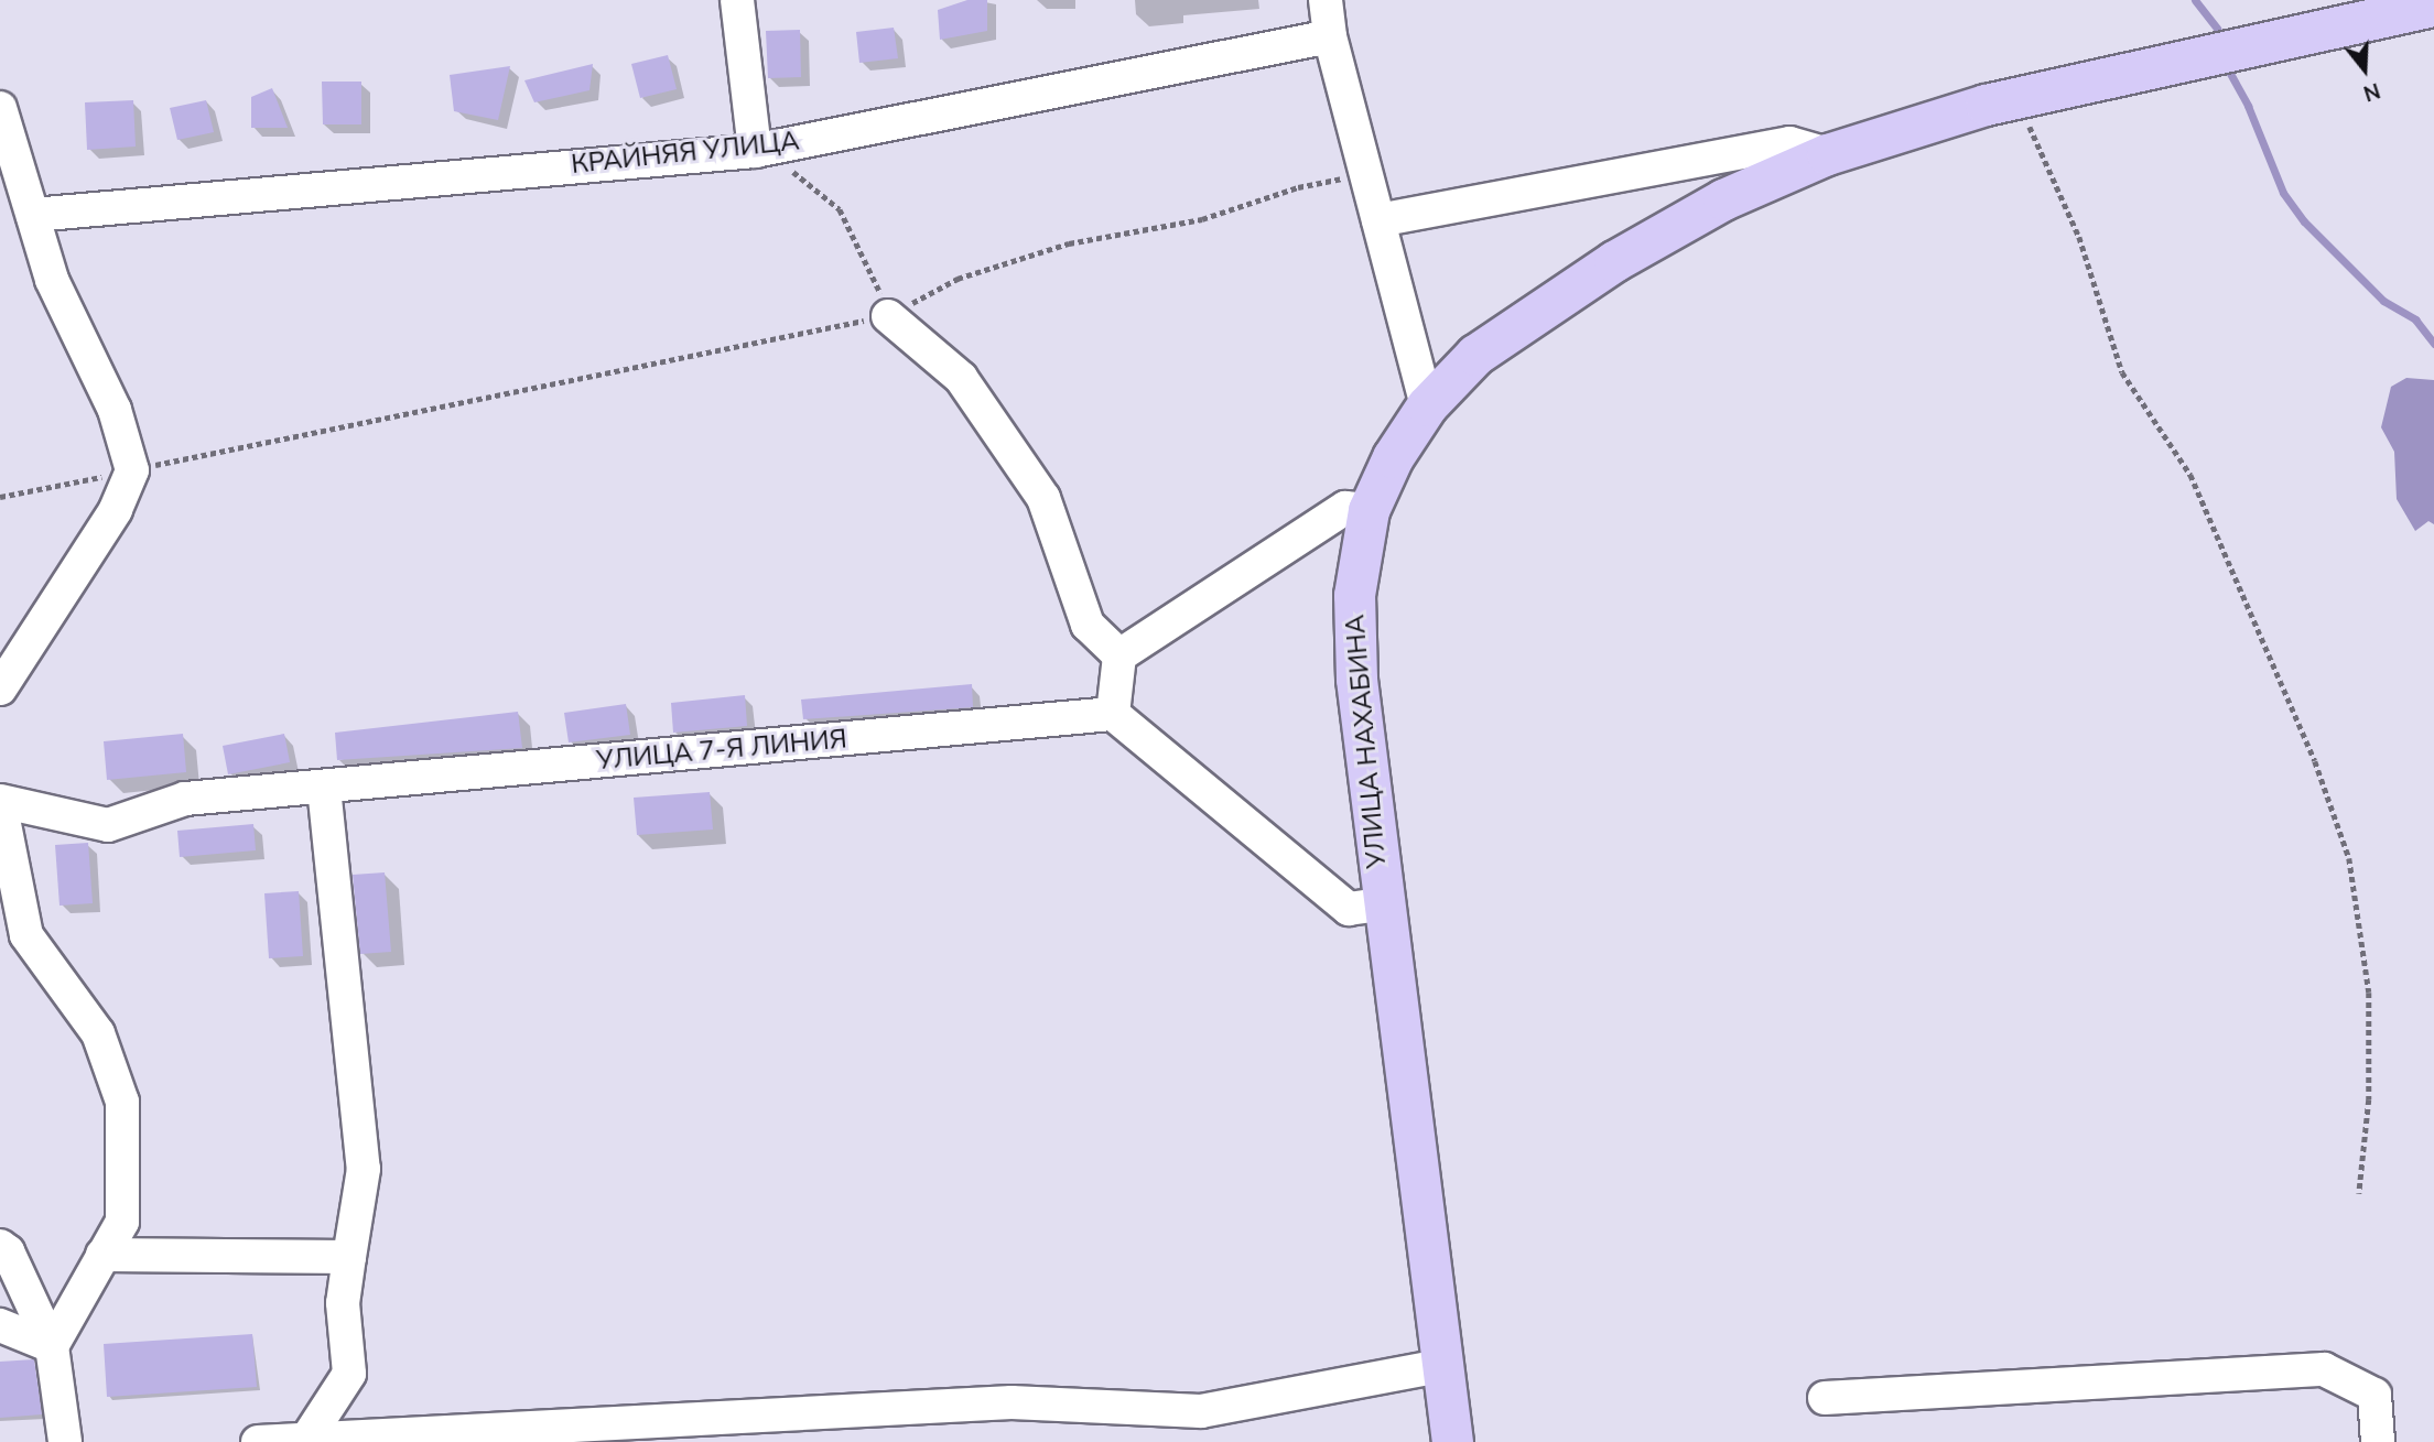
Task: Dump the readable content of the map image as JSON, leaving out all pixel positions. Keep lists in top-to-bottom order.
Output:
{
  "streets": {
    "main road": ["УЛИЦА НАХАБИНА"],
    "street": ["КРАЙНЯЯ УЛИЦА", "УЛИЦА 7-Я ЛИНИЯ"]
  },
  "north": "bottom"
}
